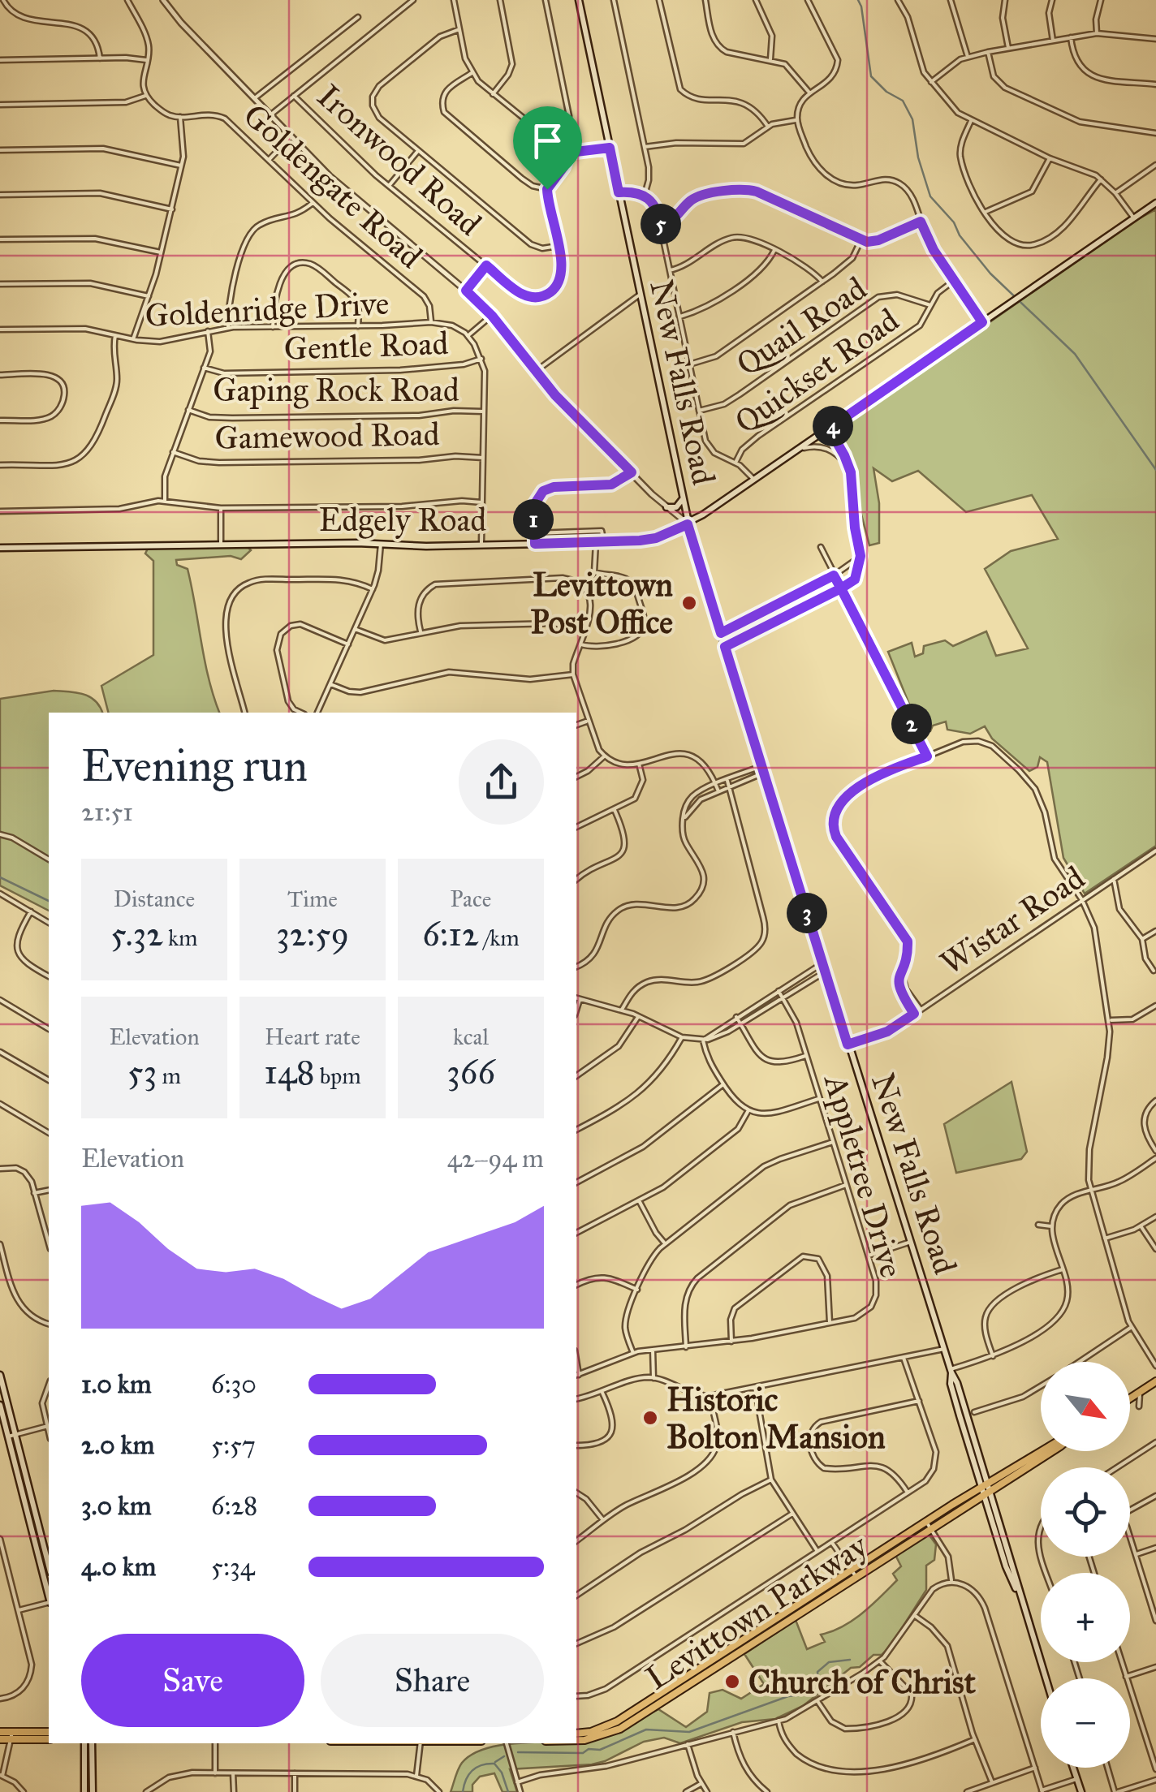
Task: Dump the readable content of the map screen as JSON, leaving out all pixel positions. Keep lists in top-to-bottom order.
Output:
{
  "streets": {
    "main road": ["New Falls Road", "Edgely Road", "Levittown Parkway"],
    "street": [
      "Ironwood Road",
      "Goldengate Road",
      "Goldenridge Drive",
      "Quail Road",
      "Gentle Road",
      "Quickset Road",
      "Gaping Rock Road",
      "Gamewood Road",
      "Wistar Road",
      "Appletree Drive"
    ]
  },
  "crossings": [
    ["Goldengate Road", "Goldenridge Drive"],
    ["Quail Road", "Quickset Road"],
    ["New Falls Road", "Edgely Road"],
    ["New Falls Road", "Wistar Road"],
    ["New Falls Road", "Levittown Parkway"]
  ],
  "places": ["Levittown Post Office", "Historic Bolton Mansion", "Church of Christ"],
  "north": "bottom right",
  "page": {
    "pins": [
      "5",
      "4",
      "1",
      "2",
      "3"
    ],
    "heading": ["Evening run", "21:51"],
    "stats": [
      ["Distance", "5.32 km"],
      ["Time", "32:59"],
      ["Pace", "6:12 /km"],
      ["Elevation", "53 m"],
      ["Heart rate", "148 bpm"],
      ["kcal", "366"]
    ],
    "chart": ["Elevation", "42–94 m"],
    "list": [
      {
        "name": "1.0 km",
        "note": "6:30"
      },
      {
        "name": "2.0 km",
        "note": "5:57"
      },
      {
        "name": "3.0 km",
        "note": "6:28"
      },
      {
        "name": "4.0 km",
        "note": "5:34"
      }
    ],
    "map_buttons": ["+", "−"],
    "buttons": ["Save", "Share"]
  }
}
